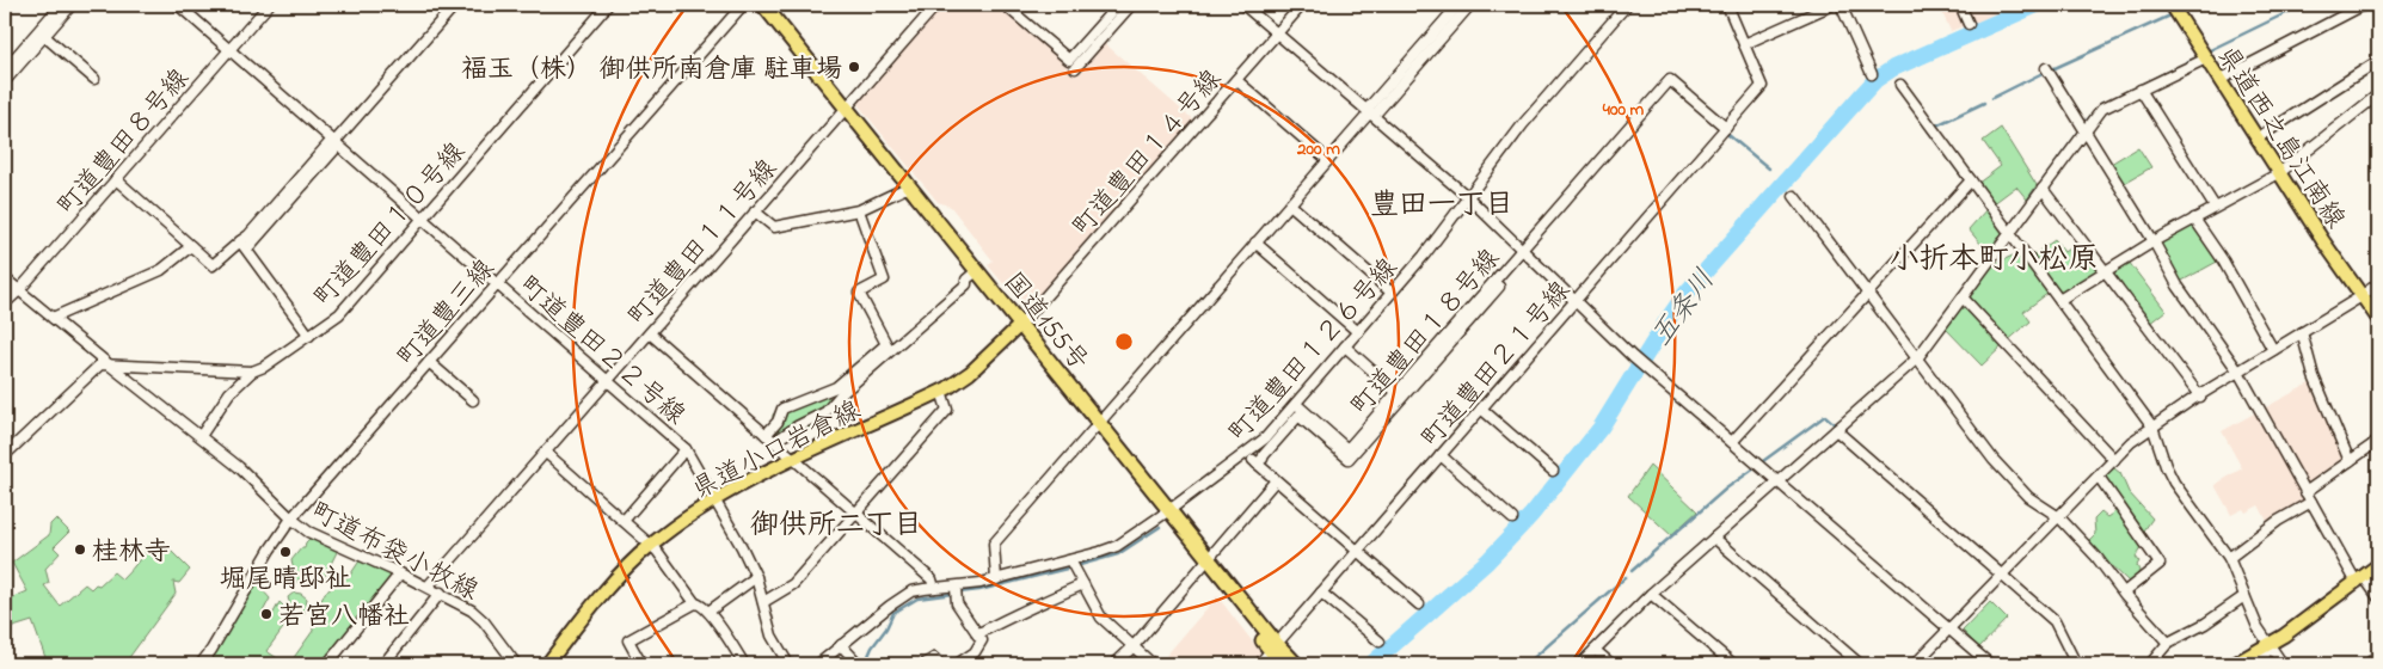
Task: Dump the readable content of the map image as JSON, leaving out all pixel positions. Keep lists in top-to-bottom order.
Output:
{
  "streets": {
    "highway": ["国道155号"],
    "main road": ["県道西之島江南線", "県道小口岩倉線"],
    "street": [
      "町道豊田８号線",
      "町道豊田１４号線",
      "町道豊田１０号線",
      "町道豊田１１号線",
      "町道豊三線",
      "町道豊田１８号線",
      "町道豊田２２号線",
      "町道豊田１２６号線",
      "町道豊田２１号線",
      "町道布袋小牧線"
    ]
  },
  "crossings": [
    ["町道豊田８号線", "町道豊田２２号線"],
    ["町道豊田８号線", "町道布袋小牧線"],
    ["町道豊田１４号線", "国道155号"],
    ["町道豊田１４号線", "県道小口岩倉線"],
    ["町道豊田１０号線", "町道豊田２２号線"],
    ["町道豊田１０号線", "町道布袋小牧線"],
    ["町道豊田１１号線", "国道155号"],
    ["町道豊田１１号線", "町道豊田２２号線"],
    ["町道豊田１１号線", "町道布袋小牧線"],
    ["町道豊三線", "町道豊田２２号線"],
    ["町道豊三線", "町道布袋小牧線"],
    ["国道155号", "町道豊田１２６号線"],
    ["国道155号", "町道豊田２１号線"],
    ["国道155号", "県道小口岩倉線"],
    ["町道豊田１８号線", "町道豊田１２６号線"],
    ["町道豊田１８号線", "町道豊田２１号線"],
    ["町道豊田２２号線", "県道小口岩倉線"]
  ],
  "districts": ["豊田一丁目", "小折本町小松原", "御供所二丁目"],
  "water": ["五条川"],
  "places": [
    "福玉（株） 御供所南倉庫 駐車場",
    "桂林寺",
    "堀尾晴邸祉",
    "若宮八幡社"
  ],
  "rings": ["400 m", "200 m"]
}
